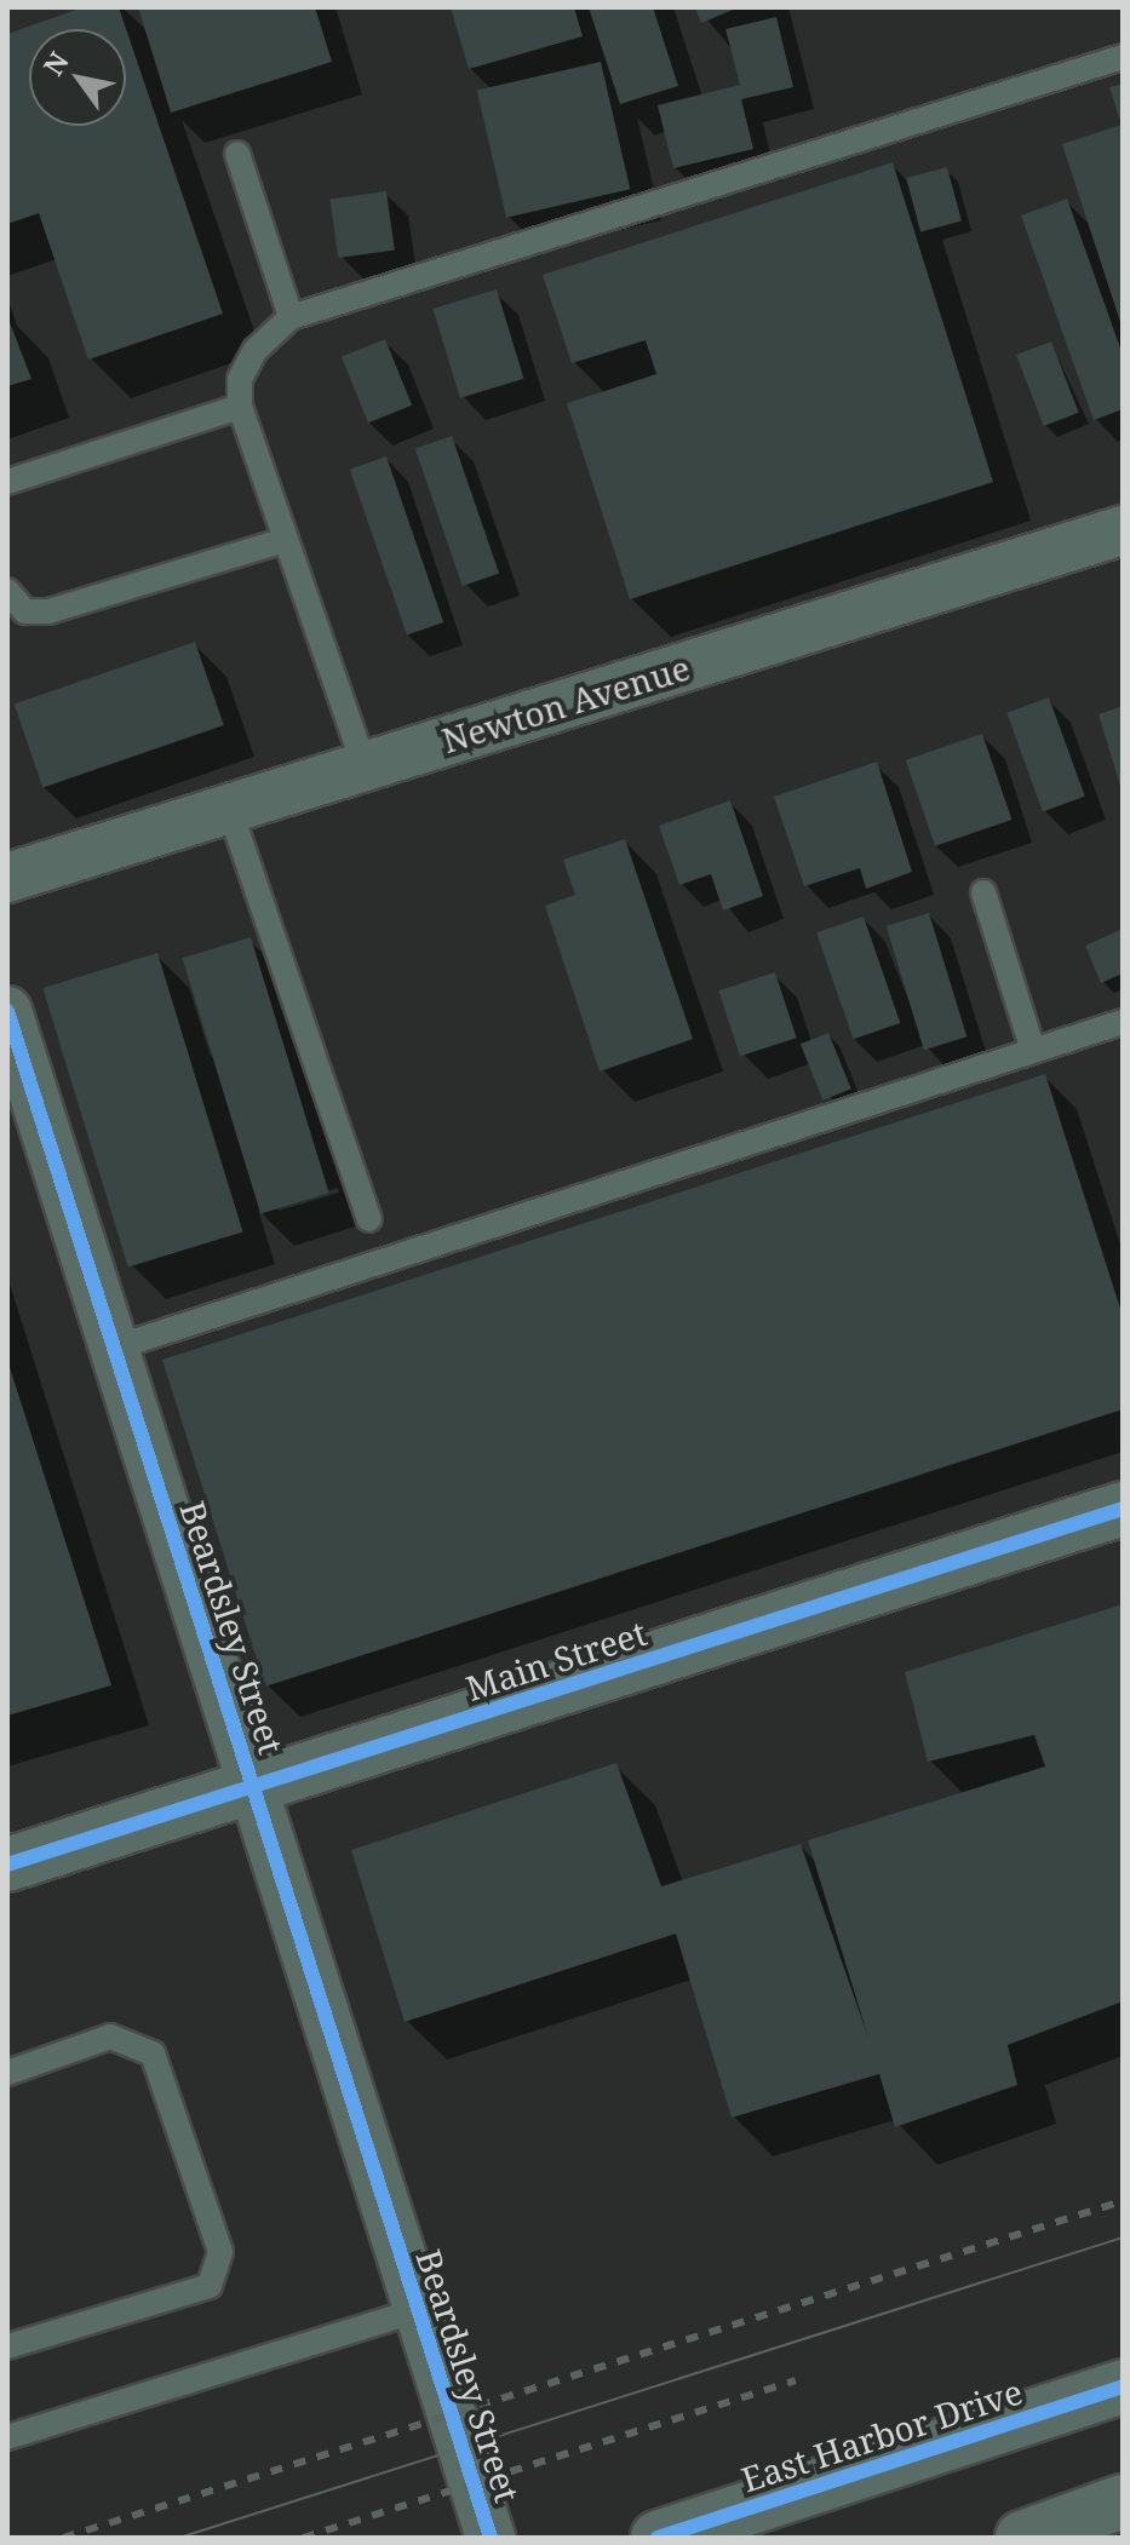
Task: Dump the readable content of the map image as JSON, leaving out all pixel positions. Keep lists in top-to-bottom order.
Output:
{
  "streets": {
    "main road": ["East Harbor Drive"],
    "street": ["Newton Avenue", "Beardsley Street", "Main Street"]
  },
  "crossings": [
    ["Beardsley Street", "Main Street"]
  ],
  "north": "top left"
}
